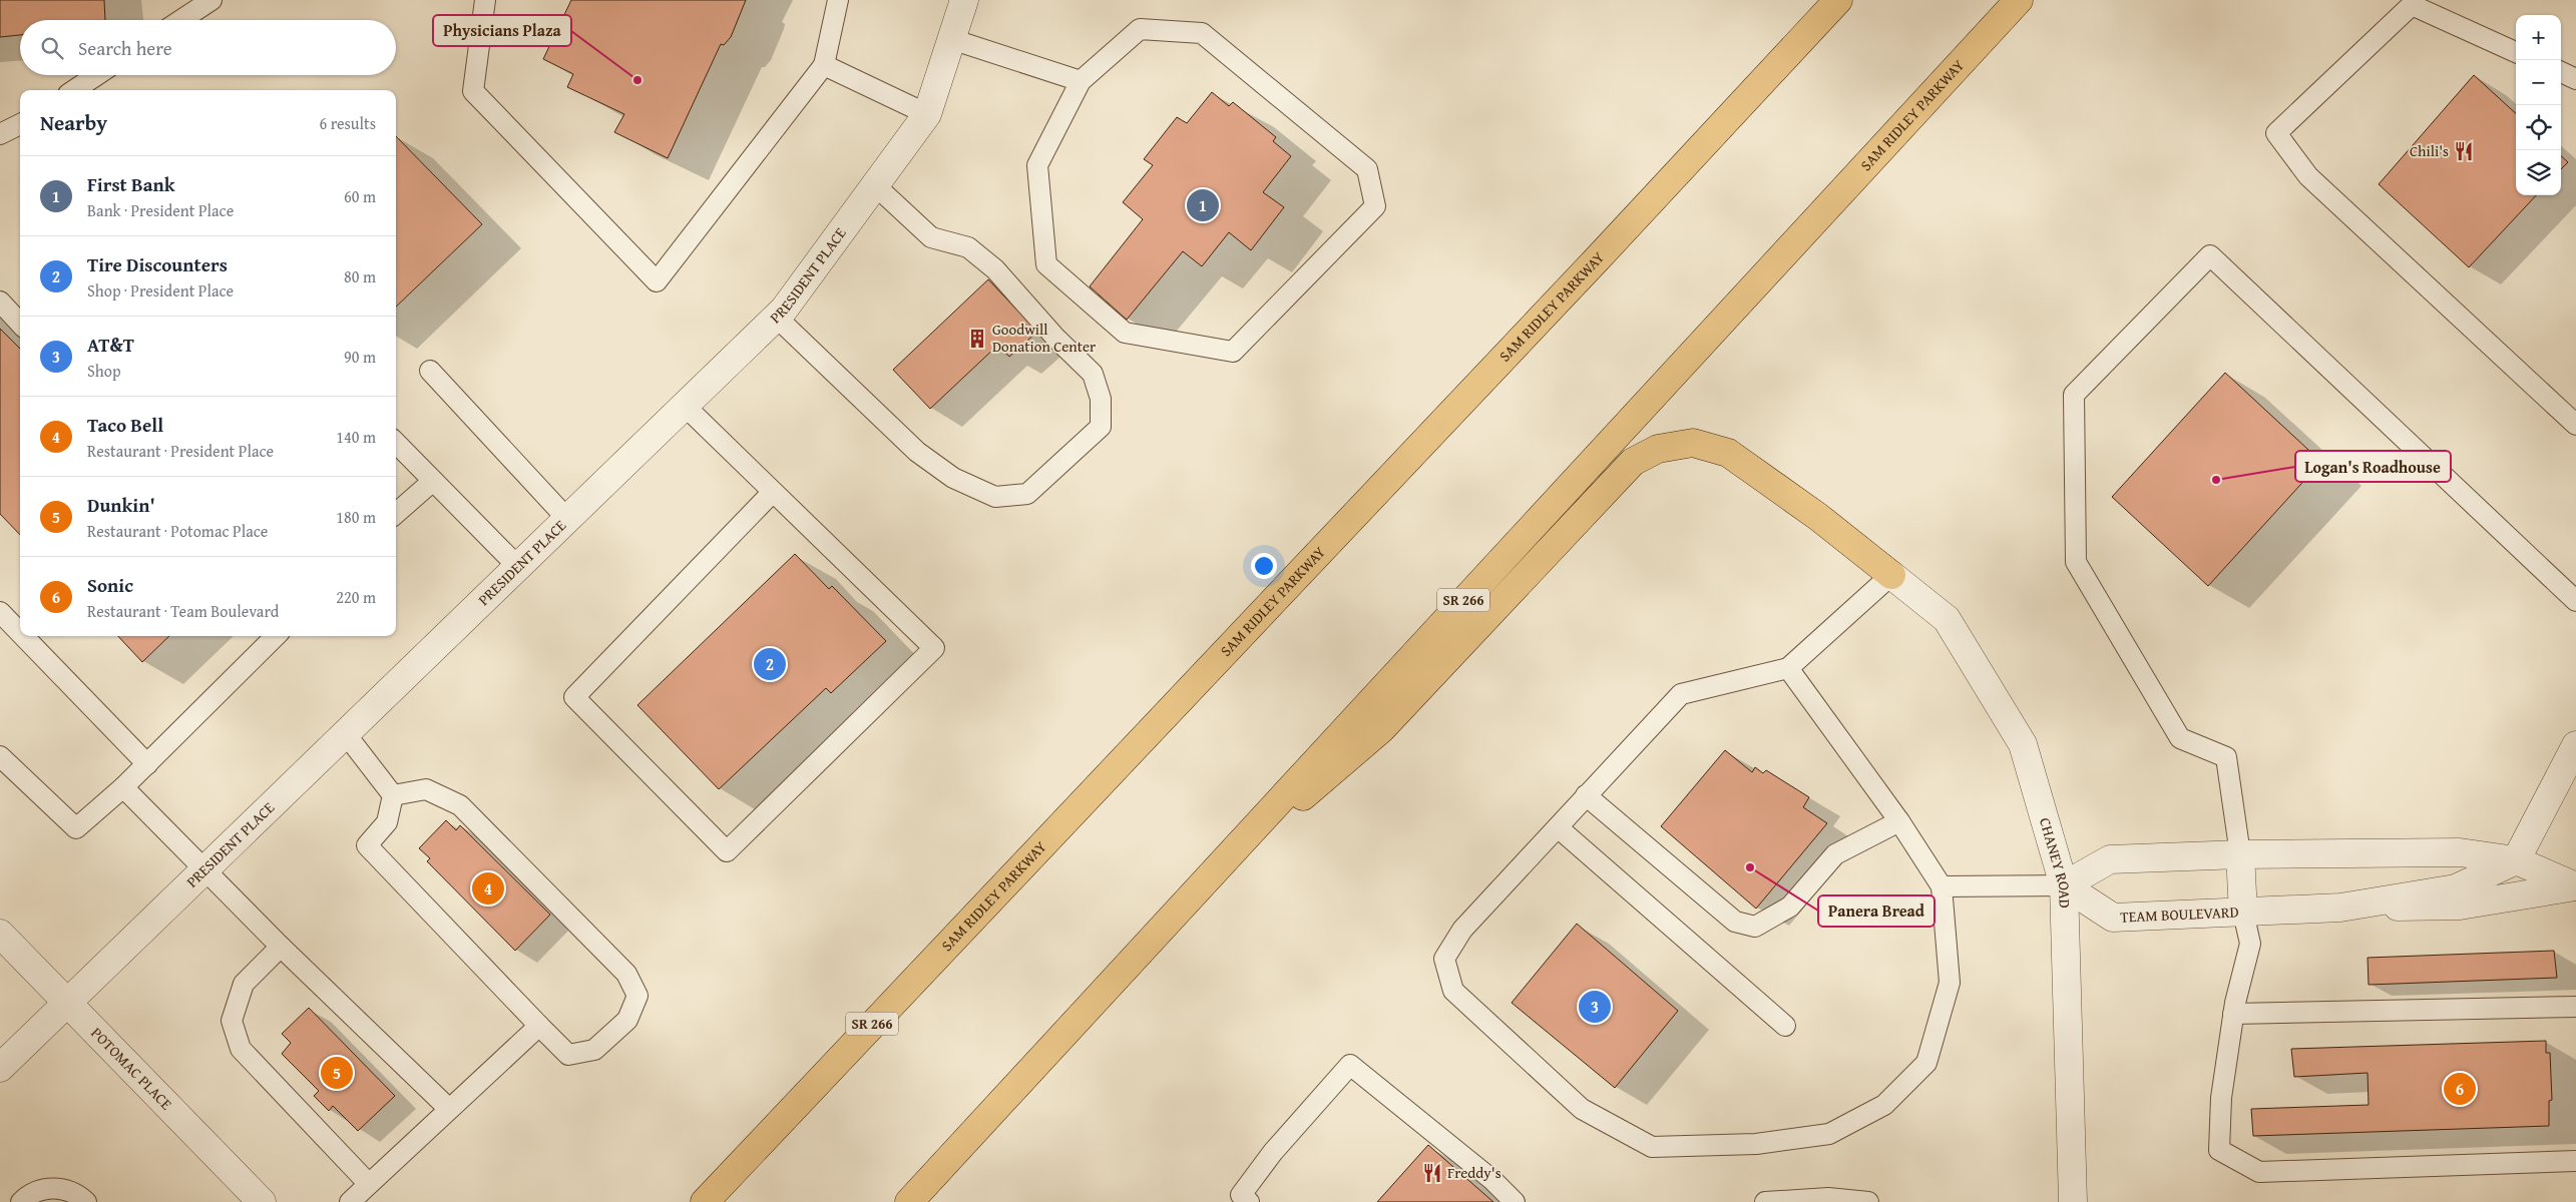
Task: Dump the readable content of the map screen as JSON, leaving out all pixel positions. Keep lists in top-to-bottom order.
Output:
{
  "streets": {
    "main road": ["SAM RIDLEY PARKWAY", "SR 266"],
    "street": [
      "PRESIDENT PLACE",
      "CHANEY ROAD",
      "TEAM BOULEVARD",
      "POTOMAC PLACE"
    ]
  },
  "crossings": [
    ["PRESIDENT PLACE", "POTOMAC PLACE"],
    ["CHANEY ROAD", "TEAM BOULEVARD"]
  ],
  "places": {
    "other": ["Physicians Plaza", "Logan's Roadhouse", "Panera Bread"],
    "restaurant": ["Chili's", "Freddy's"],
    "building": ["Goodwill Donation Center"]
  },
  "page": {
    "map_buttons": ["+", "−"],
    "search": "Search here",
    "heading": ["Nearby", "6 results"],
    "list": [
      {
        "mark": "1",
        "name": "First Bank",
        "note": "Bank · President Place",
        "value": "60 m"
      },
      {
        "mark": "2",
        "name": "Tire Discounters",
        "note": "Shop · President Place",
        "value": "80 m"
      },
      {
        "mark": "3",
        "name": "AT&T",
        "note": "Shop",
        "value": "90 m"
      },
      {
        "mark": "4",
        "name": "Taco Bell",
        "note": "Restaurant · President Place",
        "value": "140 m"
      },
      {
        "mark": "5",
        "name": "Dunkin'",
        "note": "Restaurant · Potomac Place",
        "value": "180 m"
      },
      {
        "mark": "6",
        "name": "Sonic",
        "note": "Restaurant · Team Boulevard",
        "value": "220 m"
      }
    ],
    "pins": [
      "1",
      "2",
      "4",
      "3",
      "5",
      "6"
    ]
  }
}
